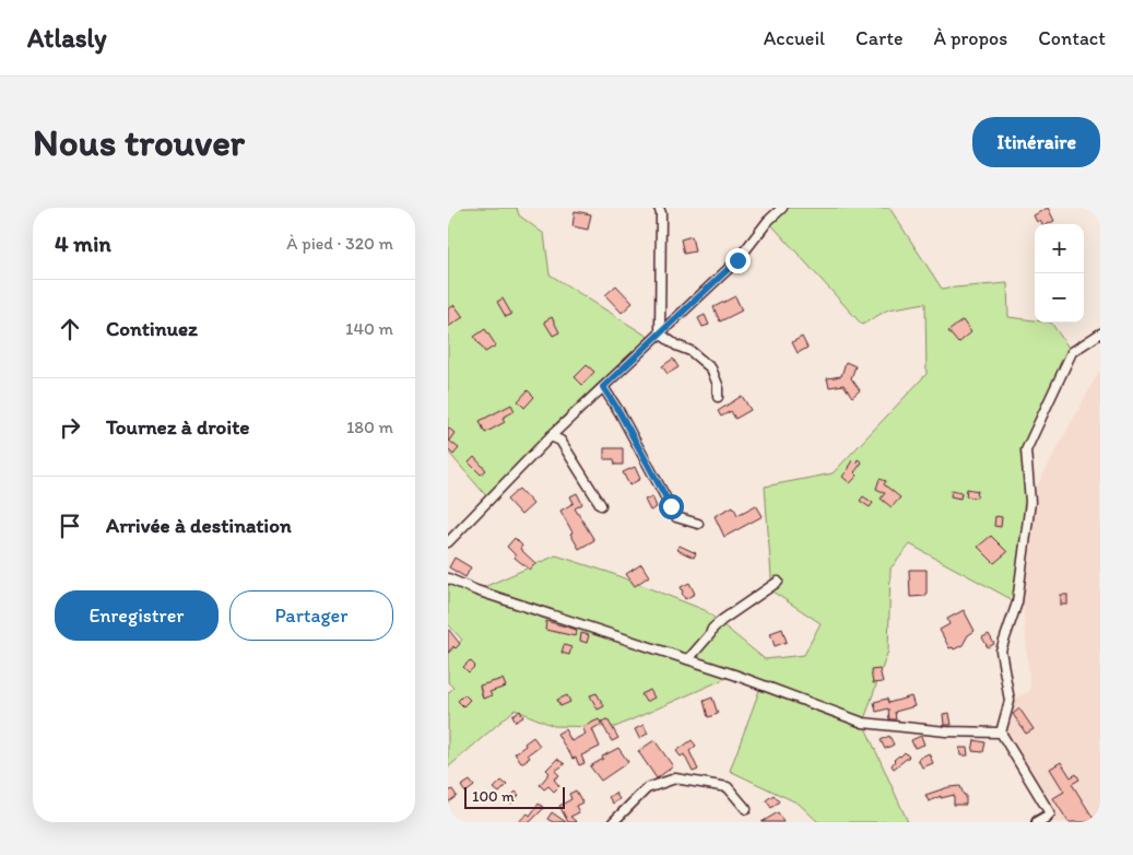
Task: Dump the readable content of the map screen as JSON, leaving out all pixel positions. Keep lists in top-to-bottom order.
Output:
{
  "scale_bar": "100 m",
  "page": {
    "header": "Atlasly",
    "nav": [
      "Accueil",
      "Carte",
      "À propos",
      "Contact"
    ],
    "buttons": [
      "Itinéraire",
      ["Enregistrer", "Partager"]
    ],
    "title": "Nous trouver",
    "heading": ["4 min", "À pied · 320 m"],
    "map_buttons": ["+", "−"],
    "list": [
      ["Continuez", "140 m"],
      ["Tournez à droite", "180 m"],
      "Arrivée à destination"
    ],
    "scale": "100 m"
  }
}
